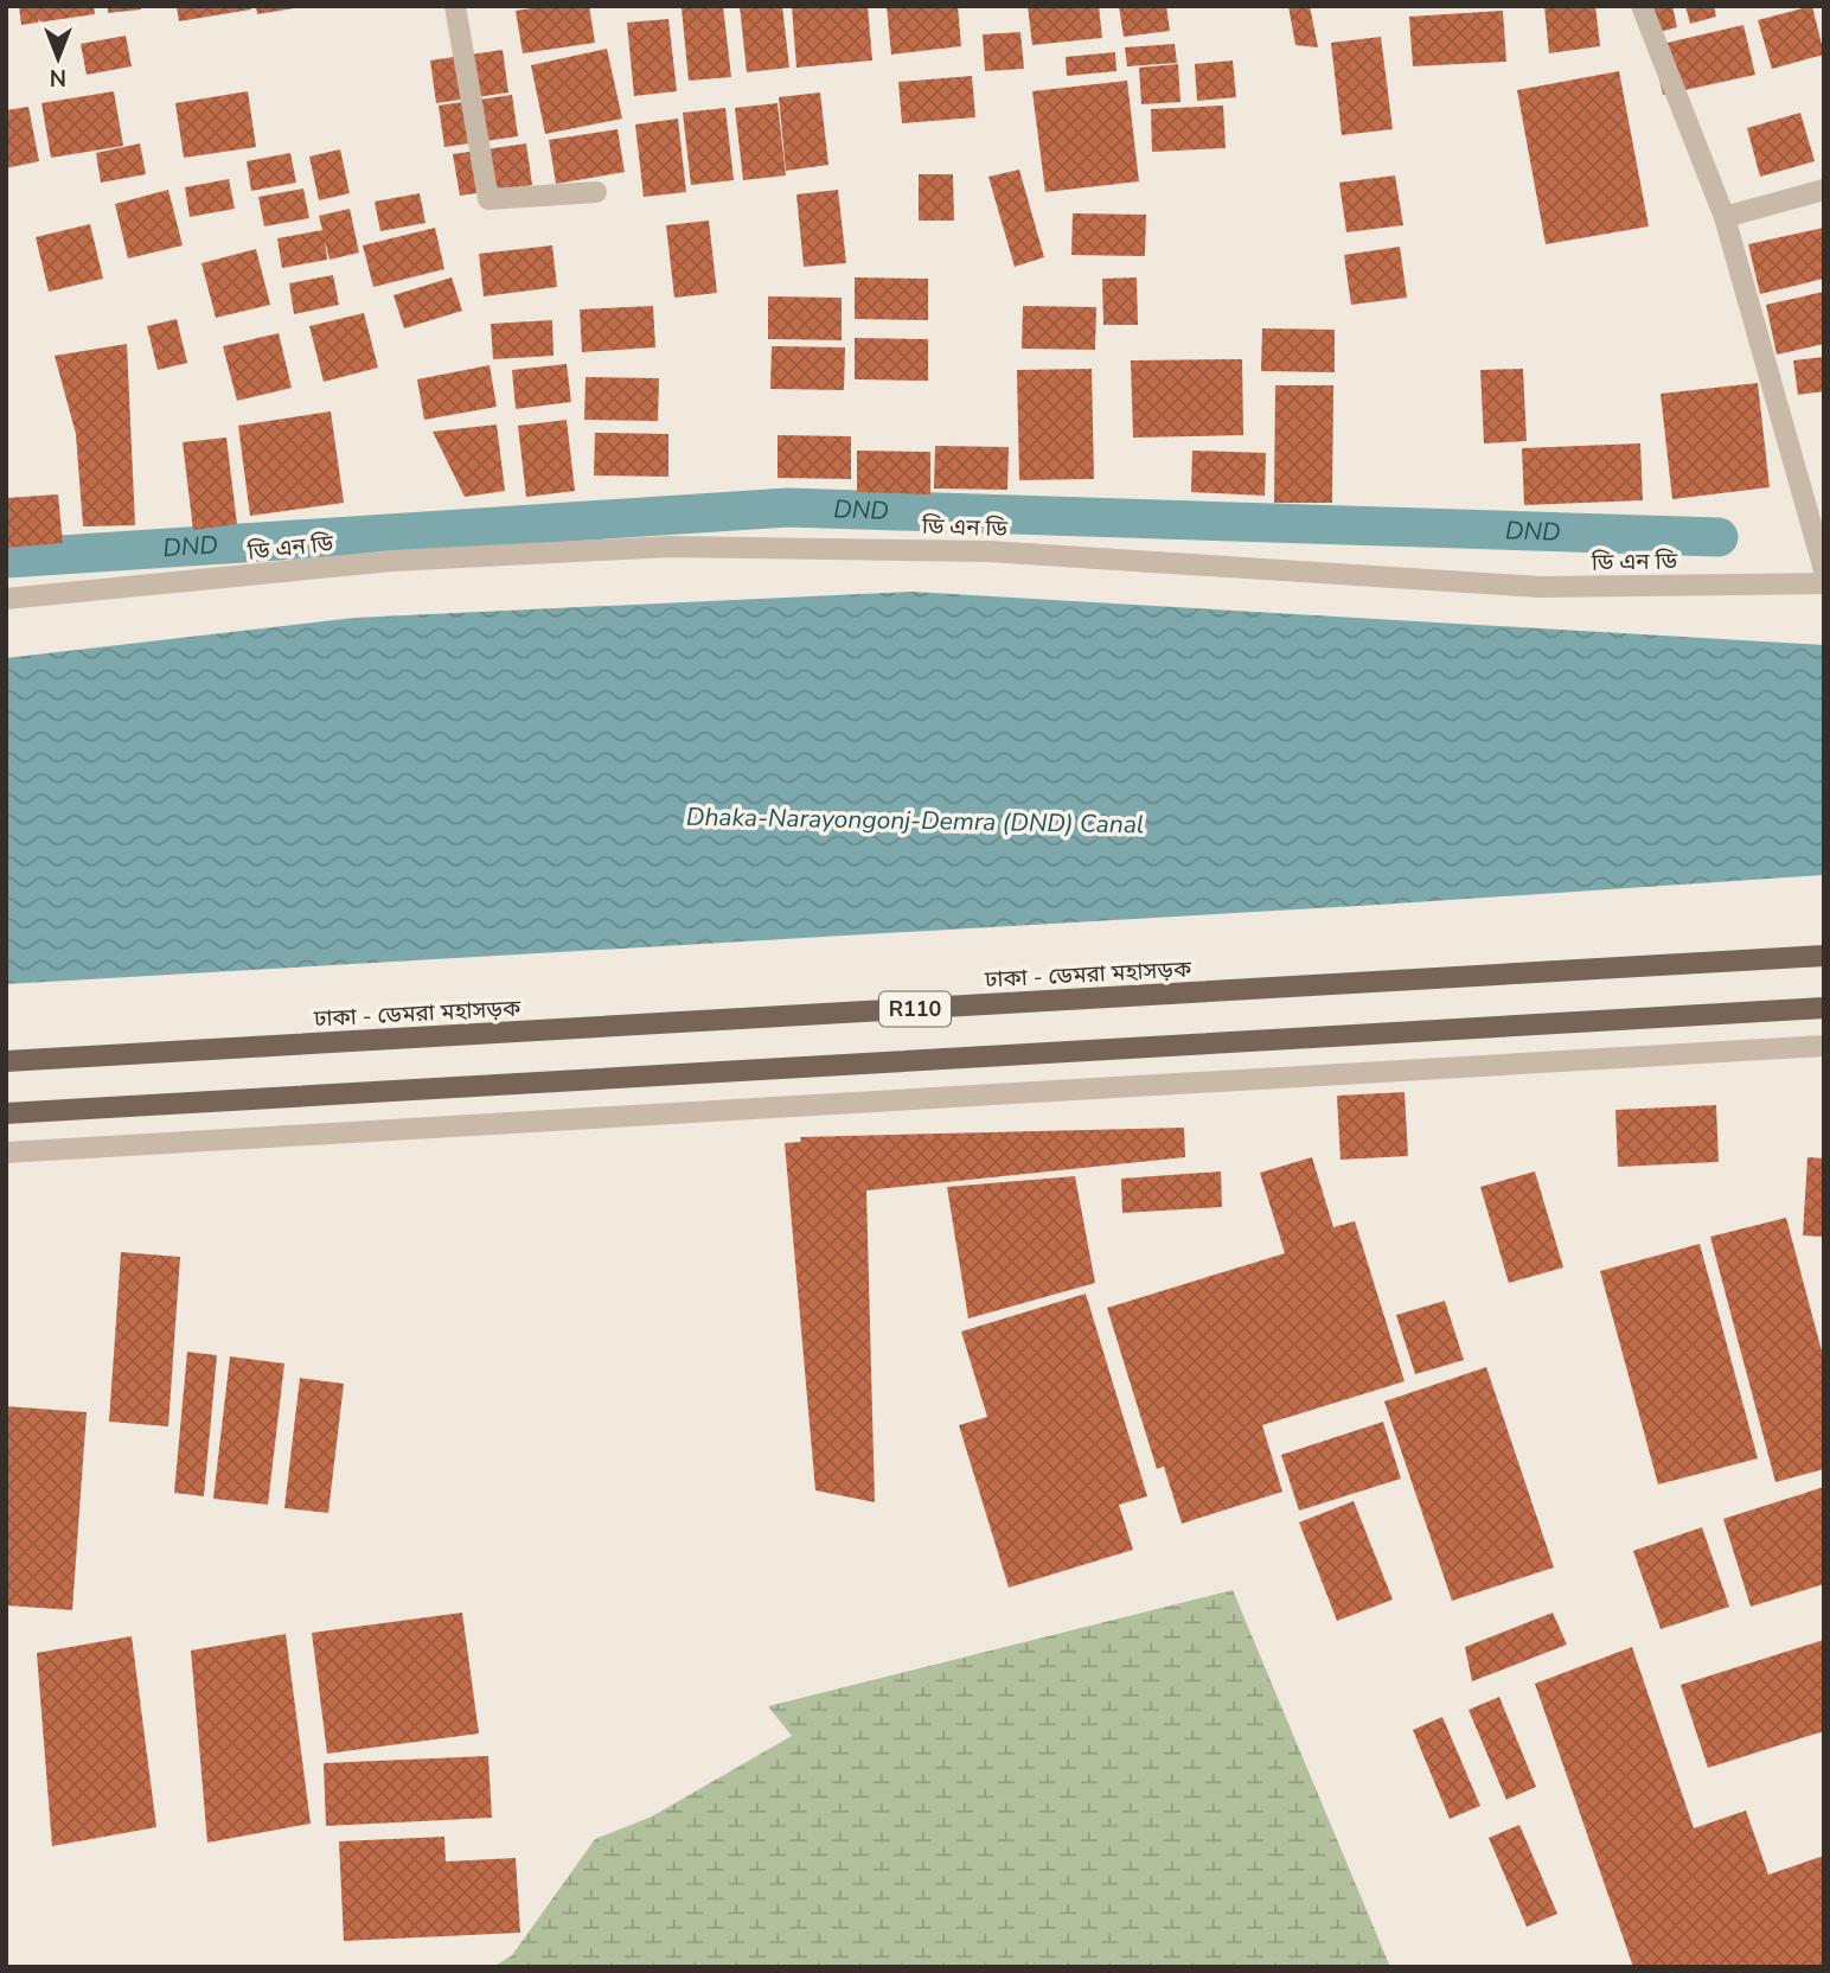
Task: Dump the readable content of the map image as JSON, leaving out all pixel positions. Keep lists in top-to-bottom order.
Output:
{
  "streets": {
    "main road": ["ঢাকা - ডেমরা মহাসড়ক", "R110"],
    "street": ["ডি এন ডি"]
  },
  "water": ["DND", "Dhaka-Narayongonj-Demra (DND) Canal"],
  "north": "bottom"
}
